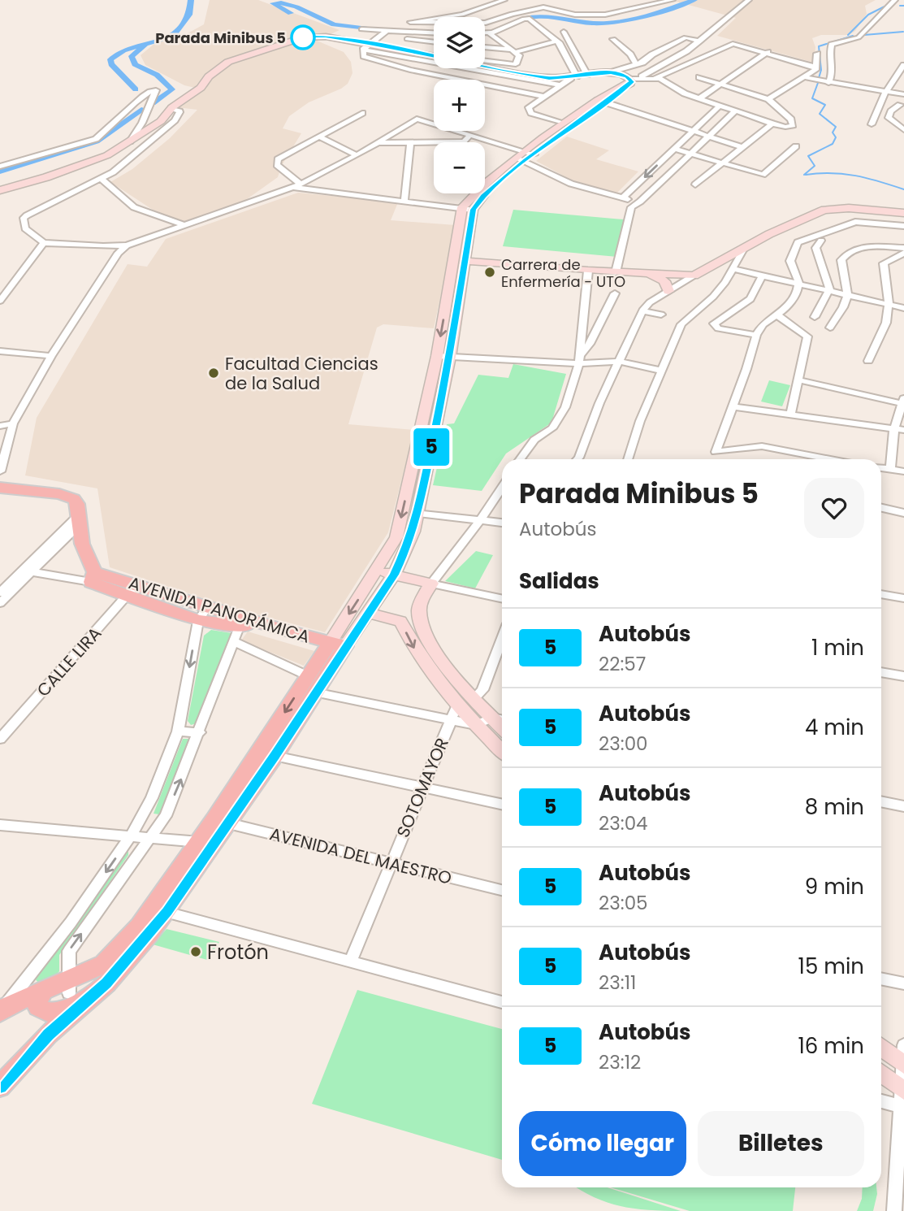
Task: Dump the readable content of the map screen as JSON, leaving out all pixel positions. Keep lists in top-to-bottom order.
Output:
{
  "streets": {
    "main road": ["AVENIDA PANORÁMICA"],
    "street": ["CALLE LIRA", "SOTOMAYOR", "AVENIDA DEL MAESTRO"]
  },
  "crossings": [
    ["AVENIDA PANORÁMICA", "CALLE LIRA"],
    ["SOTOMAYOR", "AVENIDA DEL MAESTRO"]
  ],
  "places": [
    "Parada Minibus 5",
    "Carrera de Enfermería - UTO",
    "Facultad Ciencias de la Salud",
    "Frotón"
  ],
  "lines": ["bus line 5"],
  "page": {
    "on_map": "5",
    "map_buttons": ["+", "−"],
    "heading": [
      ["Parada Minibus 5", "Autobús"],
      "Salidas"
    ],
    "list": [
      {
        "mark": "5",
        "name": "Autobús",
        "note": "22:57",
        "value": "1 min"
      },
      {
        "mark": "5",
        "name": "Autobús",
        "note": "23:00",
        "value": "4 min"
      },
      {
        "mark": "5",
        "name": "Autobús",
        "note": "23:04",
        "value": "8 min"
      },
      {
        "mark": "5",
        "name": "Autobús",
        "note": "23:05",
        "value": "9 min"
      },
      {
        "mark": "5",
        "name": "Autobús",
        "note": "23:11",
        "value": "15 min"
      },
      {
        "mark": "5",
        "name": "Autobús",
        "note": "23:12",
        "value": "16 min"
      }
    ],
    "buttons": ["Cómo llegar", "Billetes"]
  }
}
